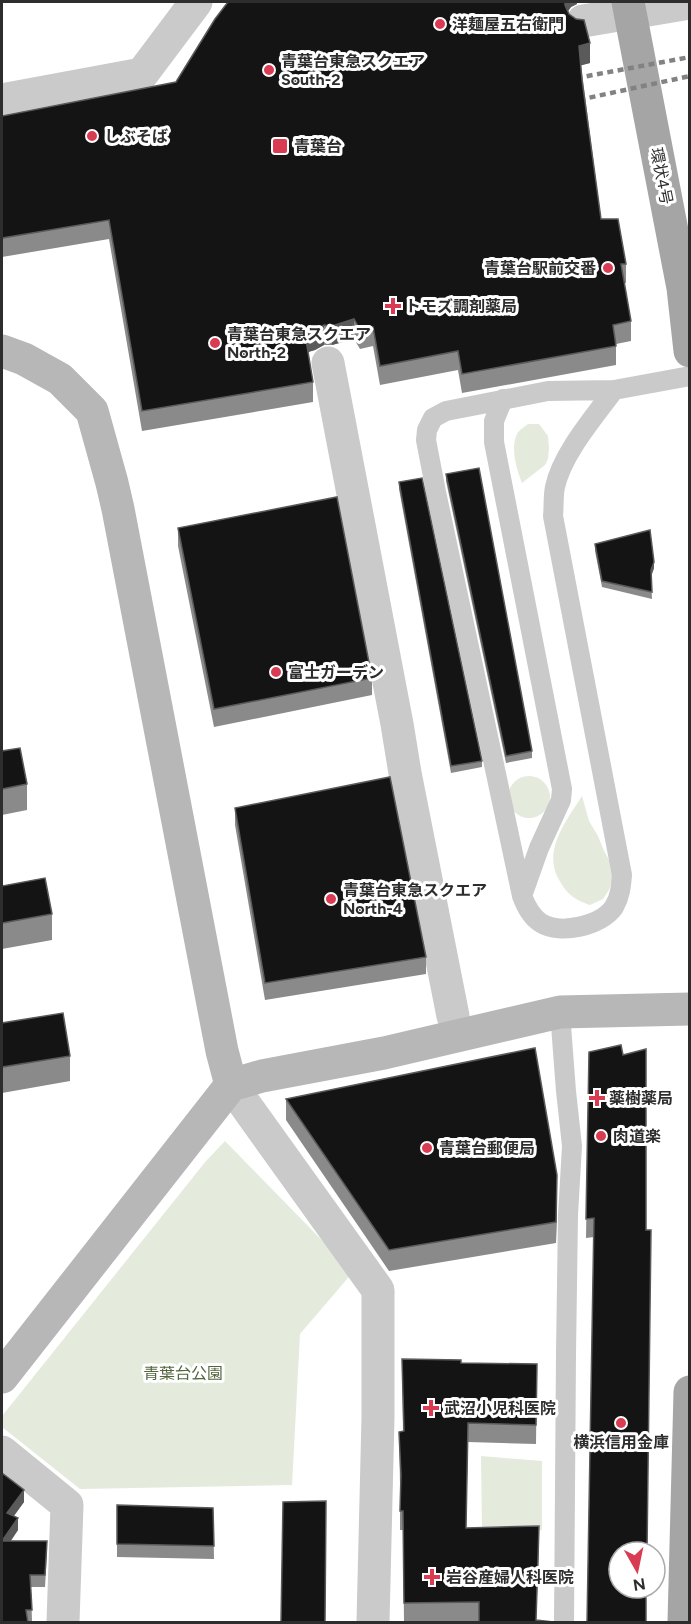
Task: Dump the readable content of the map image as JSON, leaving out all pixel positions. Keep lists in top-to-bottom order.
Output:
{
  "streets": {
    "main road": ["環状4号"]
  },
  "parks": ["青葉台公園"],
  "places": {
    "other": [
      "洋麺屋五右衛門",
      "青葉台東急スクエア South-2",
      "しぶそば",
      "青葉台駅前交番",
      "青葉台東急スクエア North-2",
      "富士ガーデン",
      "青葉台東急スクエア North-4",
      "肉道楽",
      "青葉台郵便局",
      "横浜信用金庫"
    ],
    "transit": ["青葉台"],
    "health": [
      "トモズ調剤薬局",
      "薬樹薬局",
      "武沼小児科医院",
      "岩谷産婦人科医院"
    ]
  },
  "north": "bottom"
}
